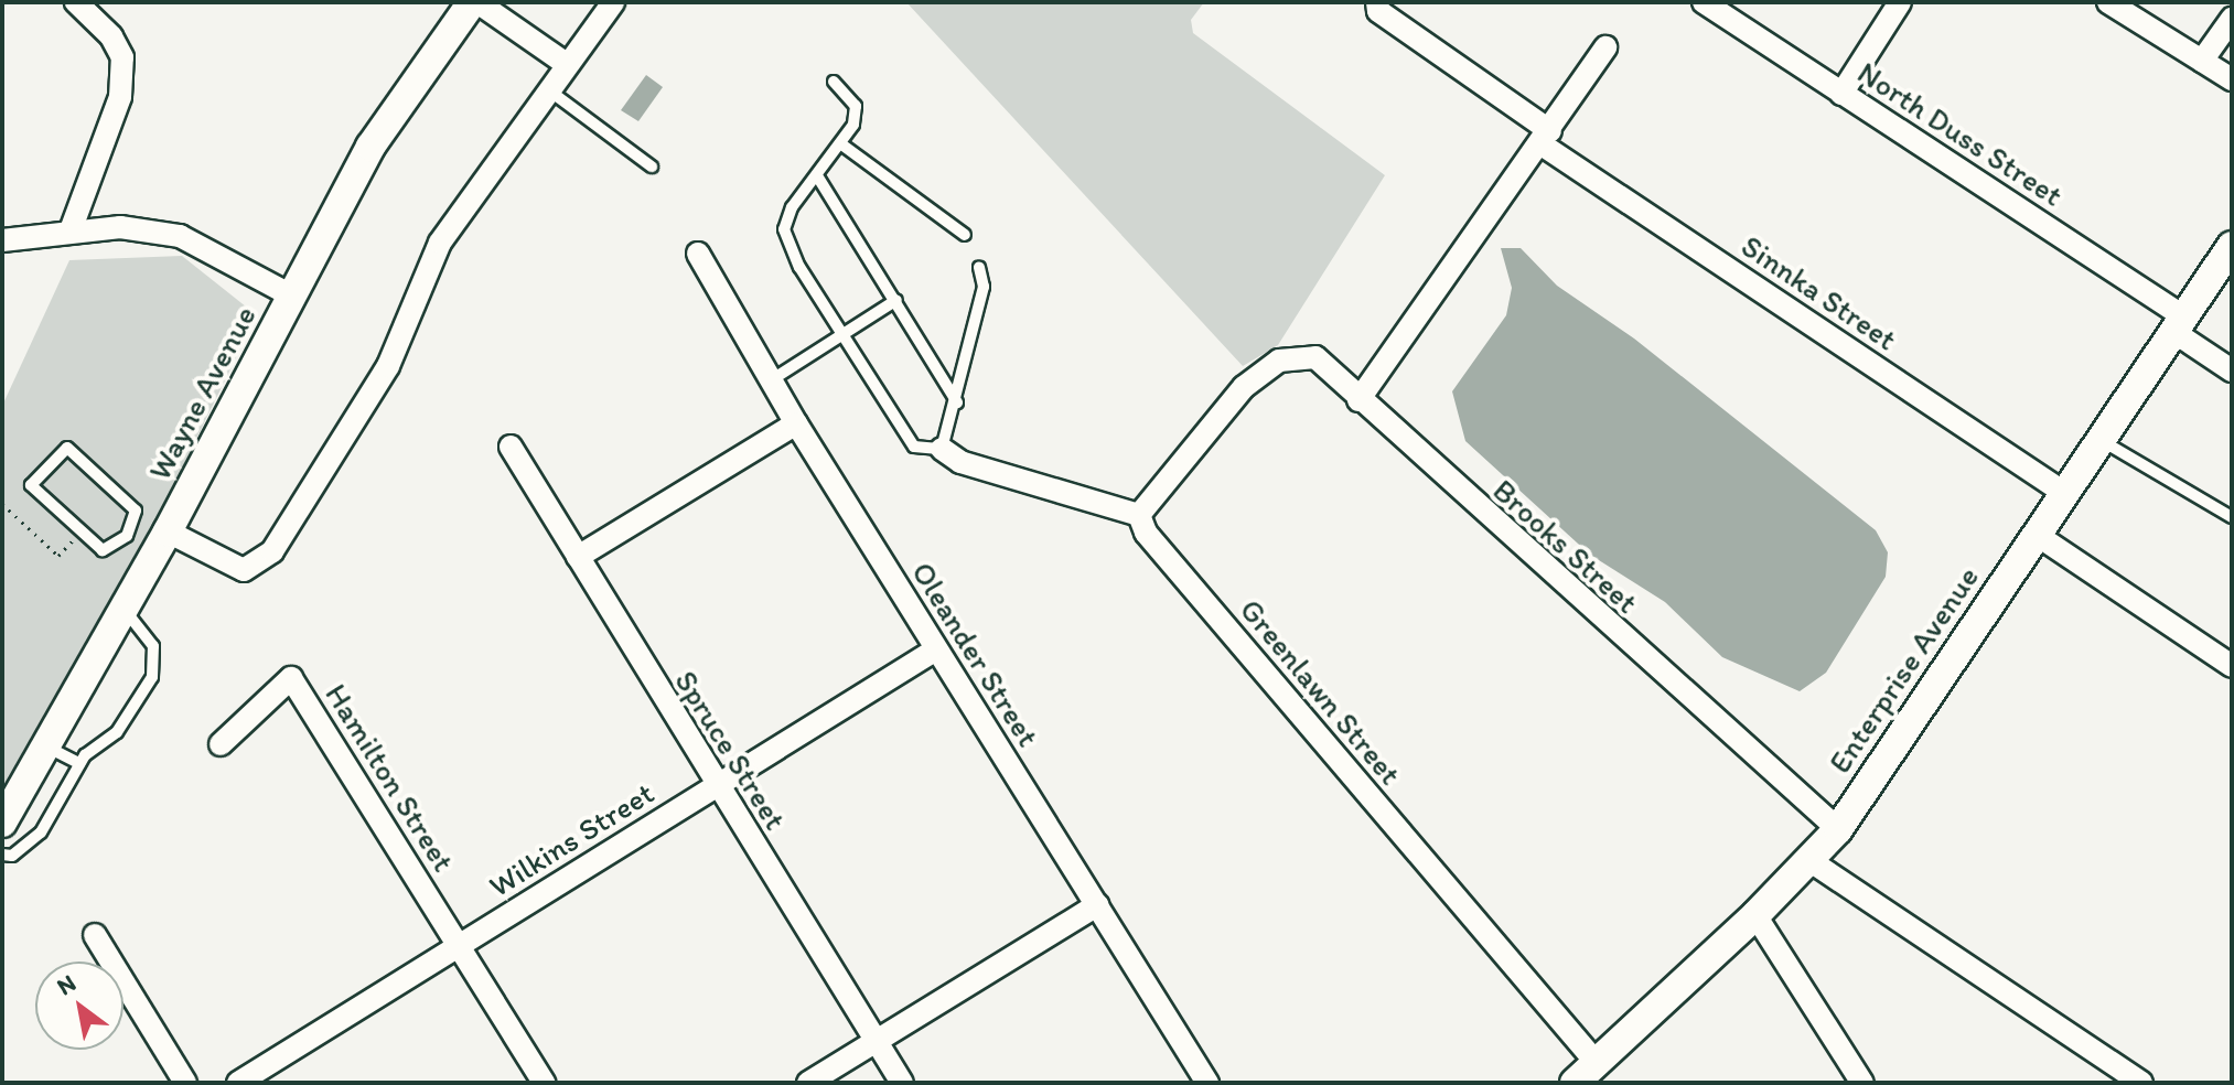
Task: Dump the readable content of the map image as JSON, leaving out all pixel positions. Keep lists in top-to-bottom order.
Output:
{
  "streets": {
    "street": [
      "North Duss Street",
      "Sinnka Street",
      "Wayne Avenue",
      "Brooks Street",
      "Oleander Street",
      "Enterprise Avenue",
      "Greenlawn Street",
      "Spruce Street",
      "Hamilton Street",
      "Wilkins Street"
    ]
  },
  "crossings": [
    ["North Duss Street", "Enterprise Avenue"],
    ["Sinnka Street", "Enterprise Avenue"],
    ["Brooks Street", "Enterprise Avenue"],
    ["Brooks Street", "Greenlawn Street"],
    ["Oleander Street", "Wilkins Street"],
    ["Enterprise Avenue", "Greenlawn Street"],
    ["Spruce Street", "Wilkins Street"],
    ["Hamilton Street", "Wilkins Street"]
  ],
  "north": "top left"
}
